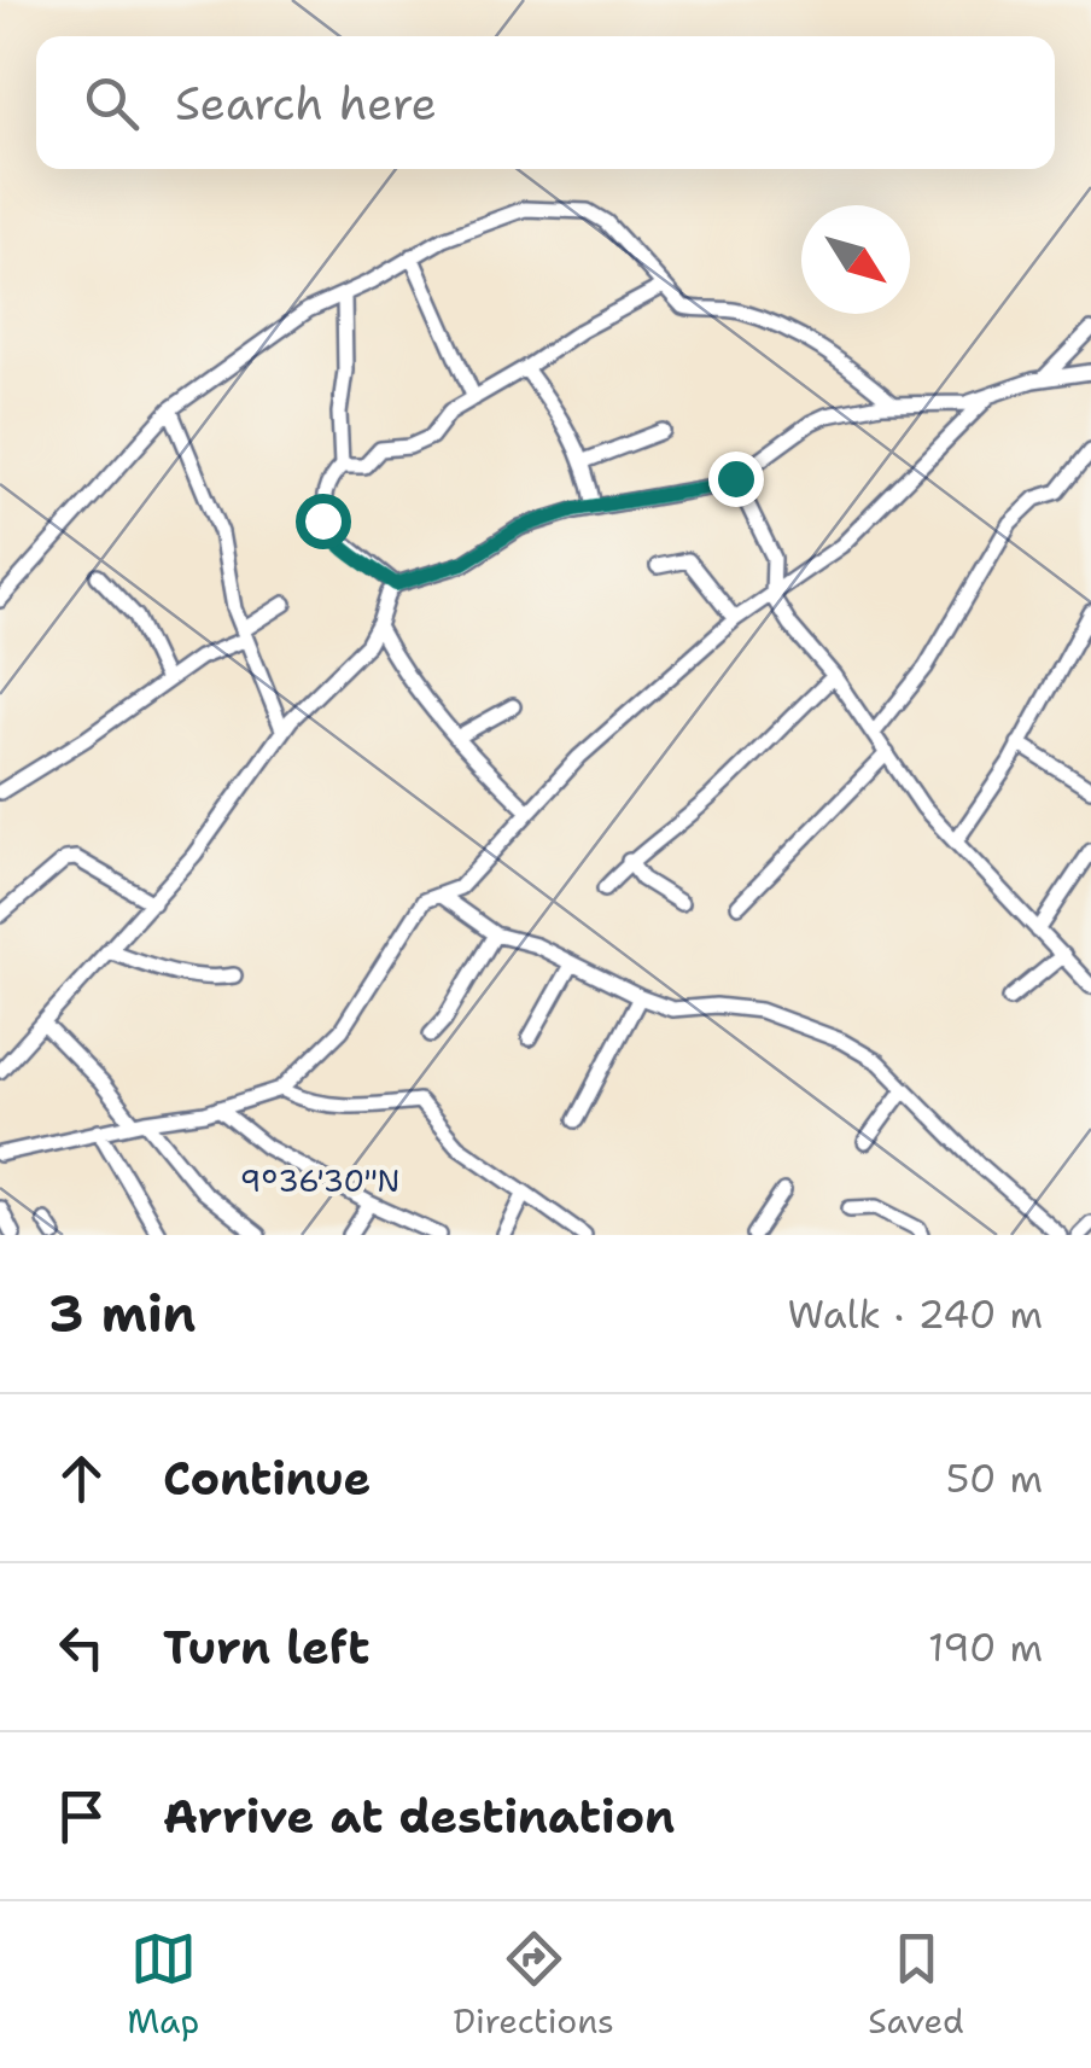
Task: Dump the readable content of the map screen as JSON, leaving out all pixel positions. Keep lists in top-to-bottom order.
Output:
{
  "north": "bottom right",
  "page": {
    "search": "Search here",
    "heading": ["3 min", "Walk · 240 m"],
    "list": [
      ["Continue", "50 m"],
      ["Turn left", "190 m"],
      "Arrive at destination"
    ],
    "nav": ["Map", "Directions", "Saved"]
  },
  "coordinates": ["9°36'30\"N"]
}
